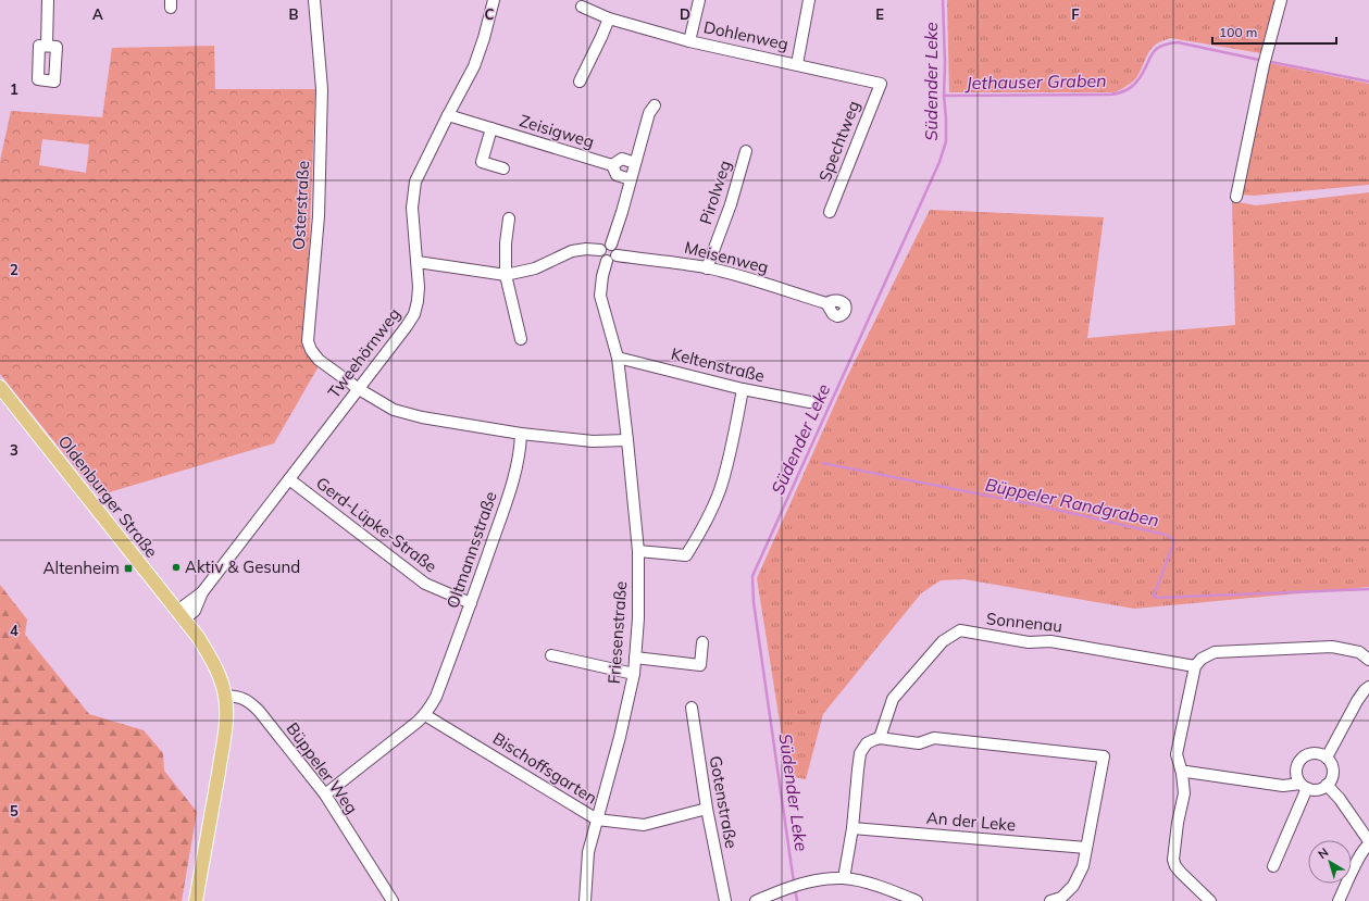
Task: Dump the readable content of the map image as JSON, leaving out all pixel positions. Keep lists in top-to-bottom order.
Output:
{
  "streets": {
    "main road": ["Oldenburger Straße"],
    "street": [
      "Dohlenweg",
      "Zeisigweg",
      "Spechtweg",
      "Pirolweg",
      "Osterstraße",
      "Meisenweg",
      "Tweehörnweg",
      "Keltenstraße",
      "Gerd-Lüpke-Straße",
      "Oltmannsstraße",
      "Sonnenau",
      "Friesenstraße",
      "Büppeler Weg",
      "Bischoffsgarten",
      "Gotenstraße",
      "An der Leke"
    ]
  },
  "crossings": [
    ["Dohlenweg", "Spechtweg"],
    ["Zeisigweg", "Tweehörnweg"],
    ["Pirolweg", "Meisenweg"],
    ["Osterstraße", "Tweehörnweg"],
    ["Meisenweg", "Friesenstraße"],
    ["Tweehörnweg", "Oldenburger Straße"],
    ["Tweehörnweg", "Gerd-Lüpke-Straße"],
    ["Keltenstraße", "Friesenstraße"],
    ["Oldenburger Straße", "Büppeler Weg"],
    ["Gerd-Lüpke-Straße", "Oltmannsstraße"],
    ["Oltmannsstraße", "Büppeler Weg"],
    ["Oltmannsstraße", "Bischoffsgarten"],
    ["Friesenstraße", "Bischoffsgarten"],
    ["Bischoffsgarten", "Gotenstraße"]
  ],
  "water": ["Südender Leke", "Jethauser Graben", "Büppeler Randgraben"],
  "places": {
    "other": ["Aktiv & Gesund"],
    "transit": ["Altenheim"]
  },
  "scale_bar": "100 m",
  "north": "top left",
  "grid": {
    "columns": [
      "A",
      "B",
      "C",
      "D",
      "E",
      "F"
    ],
    "rows": [
      "1",
      "2",
      "3",
      "4",
      "5"
    ]
  }
}
